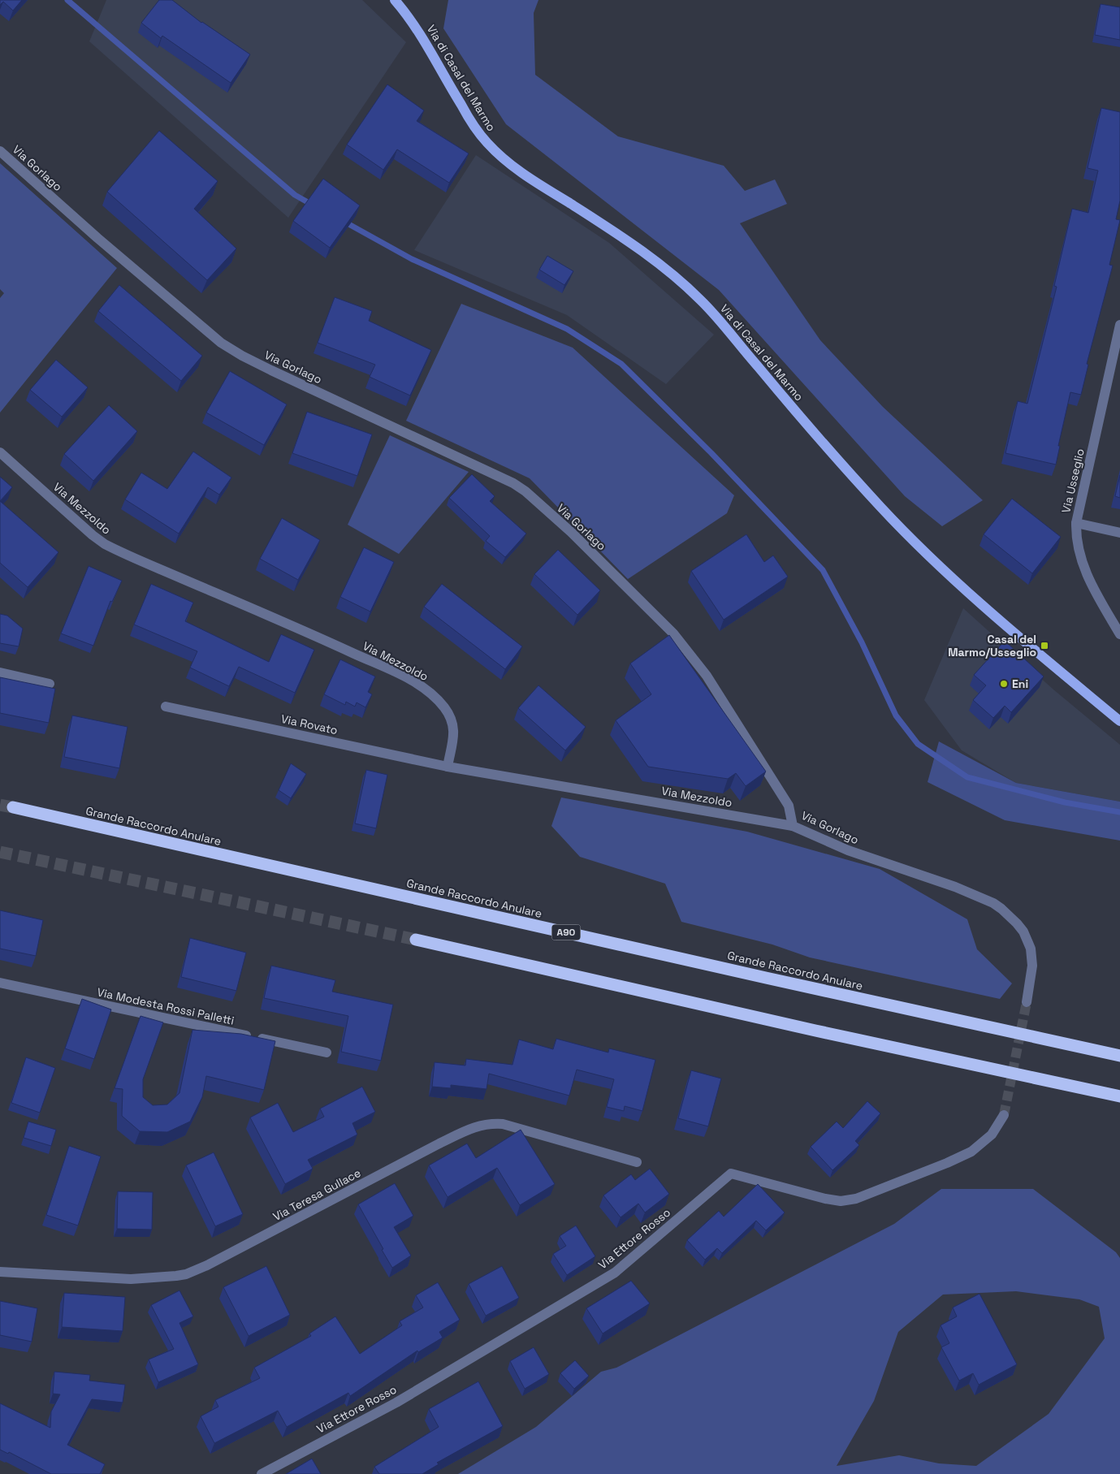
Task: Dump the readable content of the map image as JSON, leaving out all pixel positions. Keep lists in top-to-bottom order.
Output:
{
  "streets": {
    "highway": ["Grande Raccordo Anulare", "A90"],
    "main road": ["Via di Casal del Marmo"],
    "street": [
      "Via Gorlago",
      "Via Usseglio",
      "Via Mezzoldo",
      "Via Rovato",
      "Via Modesta Rossi Palletti",
      "Via Teresa Gullace",
      "Via Ettore Rosso"
    ]
  },
  "crossings": [
    ["Via Gorlago", "Via Mezzoldo"],
    ["Via Mezzoldo", "Via Rovato"]
  ],
  "places": {
    "transit": ["Casal del Marmo/Usseglio"],
    "other": ["Eni"]
  }
}
